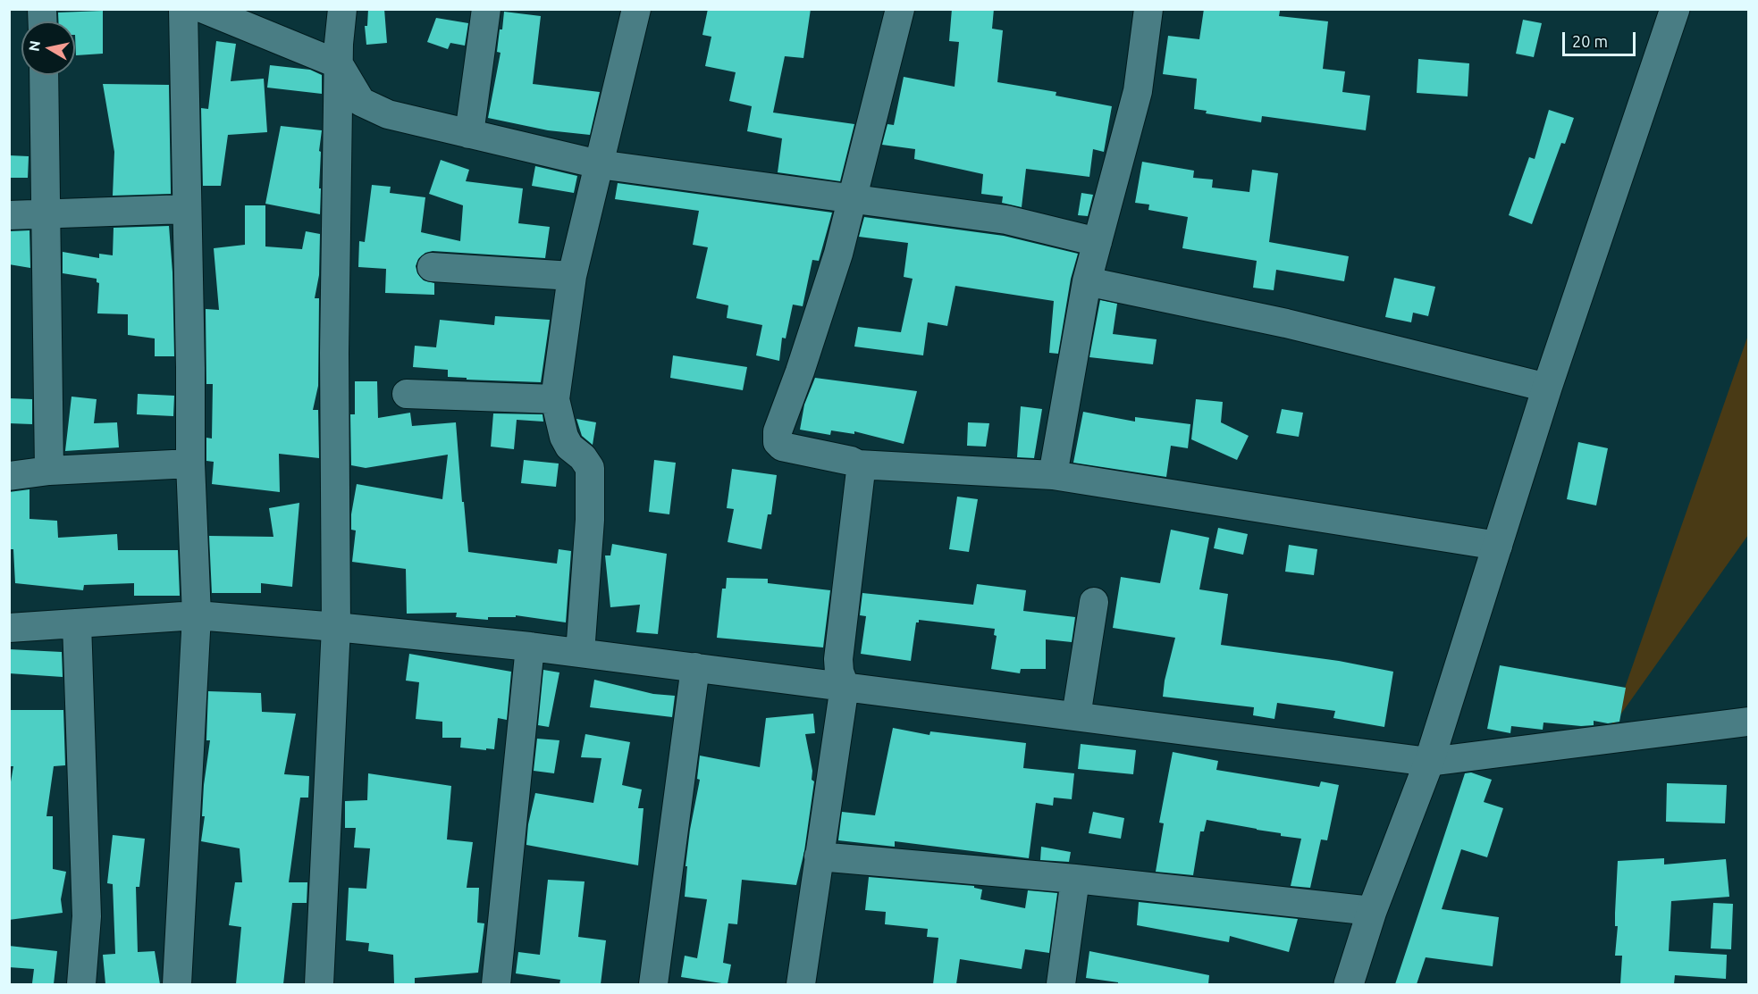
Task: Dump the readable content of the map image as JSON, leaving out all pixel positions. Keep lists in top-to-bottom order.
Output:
{
  "scale_bar": "20 m",
  "north": "left"
}
